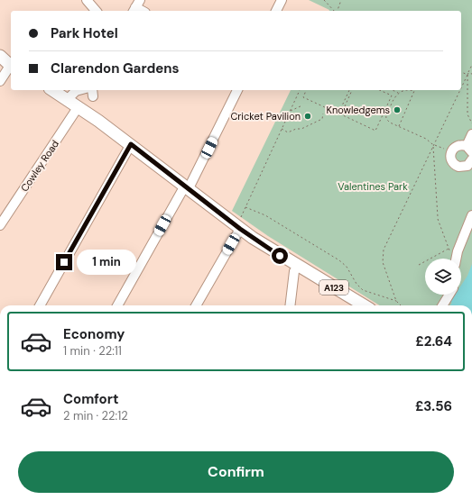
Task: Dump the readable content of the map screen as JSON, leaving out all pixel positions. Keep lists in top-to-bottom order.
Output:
{
  "streets": {
    "main road": ["A123"],
    "street": ["Cowley Road"]
  },
  "crossings": [
    ["Cowley Road", "A123"]
  ],
  "parks": ["Valentines Park"],
  "places": ["Knowledgems", "Cricket Pavilion"],
  "page": {
    "banner": ["Park Hotel", "Clarendon Gardens"],
    "bubble": "1 min",
    "list": [
      {
        "name": "Economy",
        "note": "1 min · 22:11",
        "value": "£2.64"
      },
      {
        "name": "Comfort",
        "note": "2 min · 22:12",
        "value": "£3.56"
      }
    ],
    "buttons": "Confirm"
  }
}
